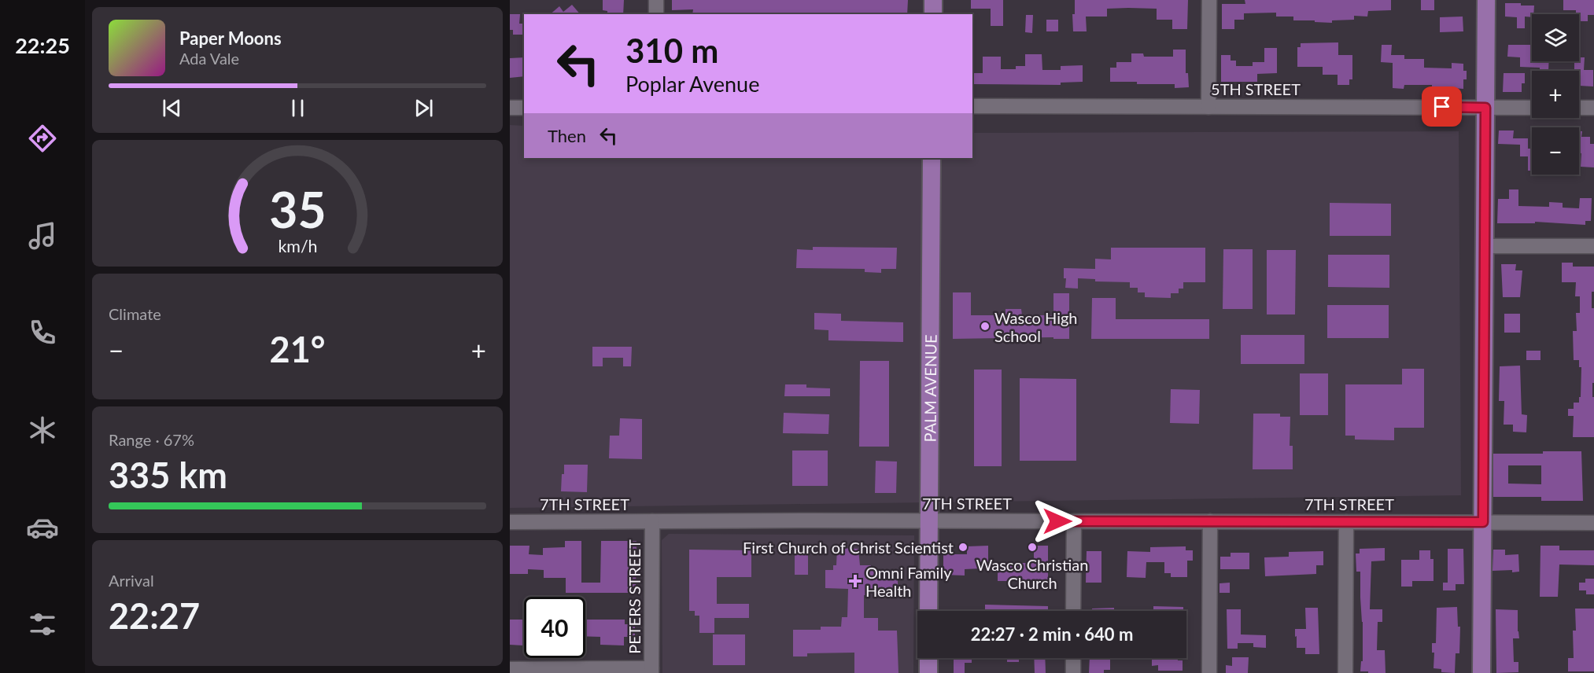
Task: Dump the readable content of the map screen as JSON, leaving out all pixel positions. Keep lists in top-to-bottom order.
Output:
{
  "streets": {
    "main road": ["PALM AVENUE"],
    "street": ["5TH STREET", "7TH STREET", "PETERS STREET"]
  },
  "crossings": [
    ["PALM AVENUE", "7TH STREET"],
    ["7TH STREET", "PETERS STREET"]
  ],
  "places": {
    "other": ["Wasco High School", "First Church of Christ Scientist", "Wasco Christian Church"],
    "health": ["Omni Family Health"]
  },
  "page": {
    "tabs": "22:25",
    "map_buttons": ["+", "−"],
    "turn": ["310 m", "Poplar Avenue"],
    "song": ["Paper Moons", "Ada Vale"],
    "then": "Then",
    "tile": [
      "Climate",
      ["Range · 67%", "335 km"],
      ["Arrival", "22:27"]
    ],
    "heat": ["−", "21°", "+"],
    "limit": "40",
    "trip": "22:27 · 2 min · 640 m",
    "gauge": ["35", "km/h"]
  }
}
